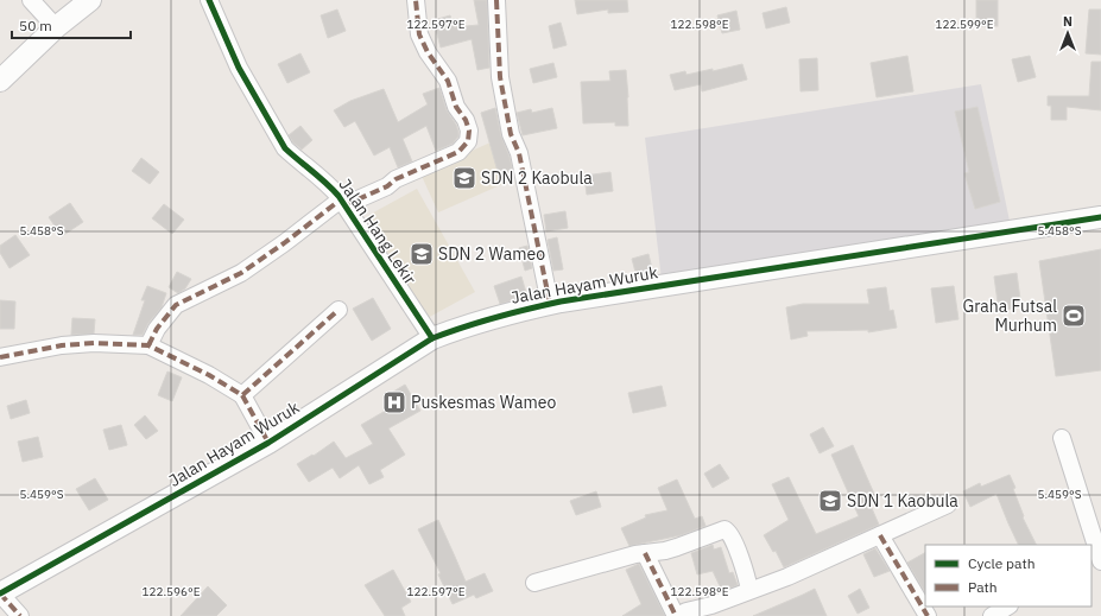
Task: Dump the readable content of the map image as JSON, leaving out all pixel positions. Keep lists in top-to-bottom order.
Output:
{
  "streets": {
    "street": ["Jalan Hang Lekir", "Jalan Hayam Wuruk"]
  },
  "crossings": [
    ["Jalan Hang Lekir", "Jalan Hayam Wuruk"]
  ],
  "places": {
    "school or university": ["SDN 2 Kaobula", "SDN 2 Wameo", "SDN 1 Kaobula"],
    "sports": ["Graha Futsal Murhum"],
    "hospital": ["Puskesmas Wameo"]
  },
  "legend": ["Cycle path", "Path"],
  "scale_bar": "50 m",
  "north": "top",
  "coordinates": [
    "122.597°E",
    "122.598°E",
    "122.599°E",
    "5.458°S",
    "5.459°S",
    "122.596°E"
  ]
}
